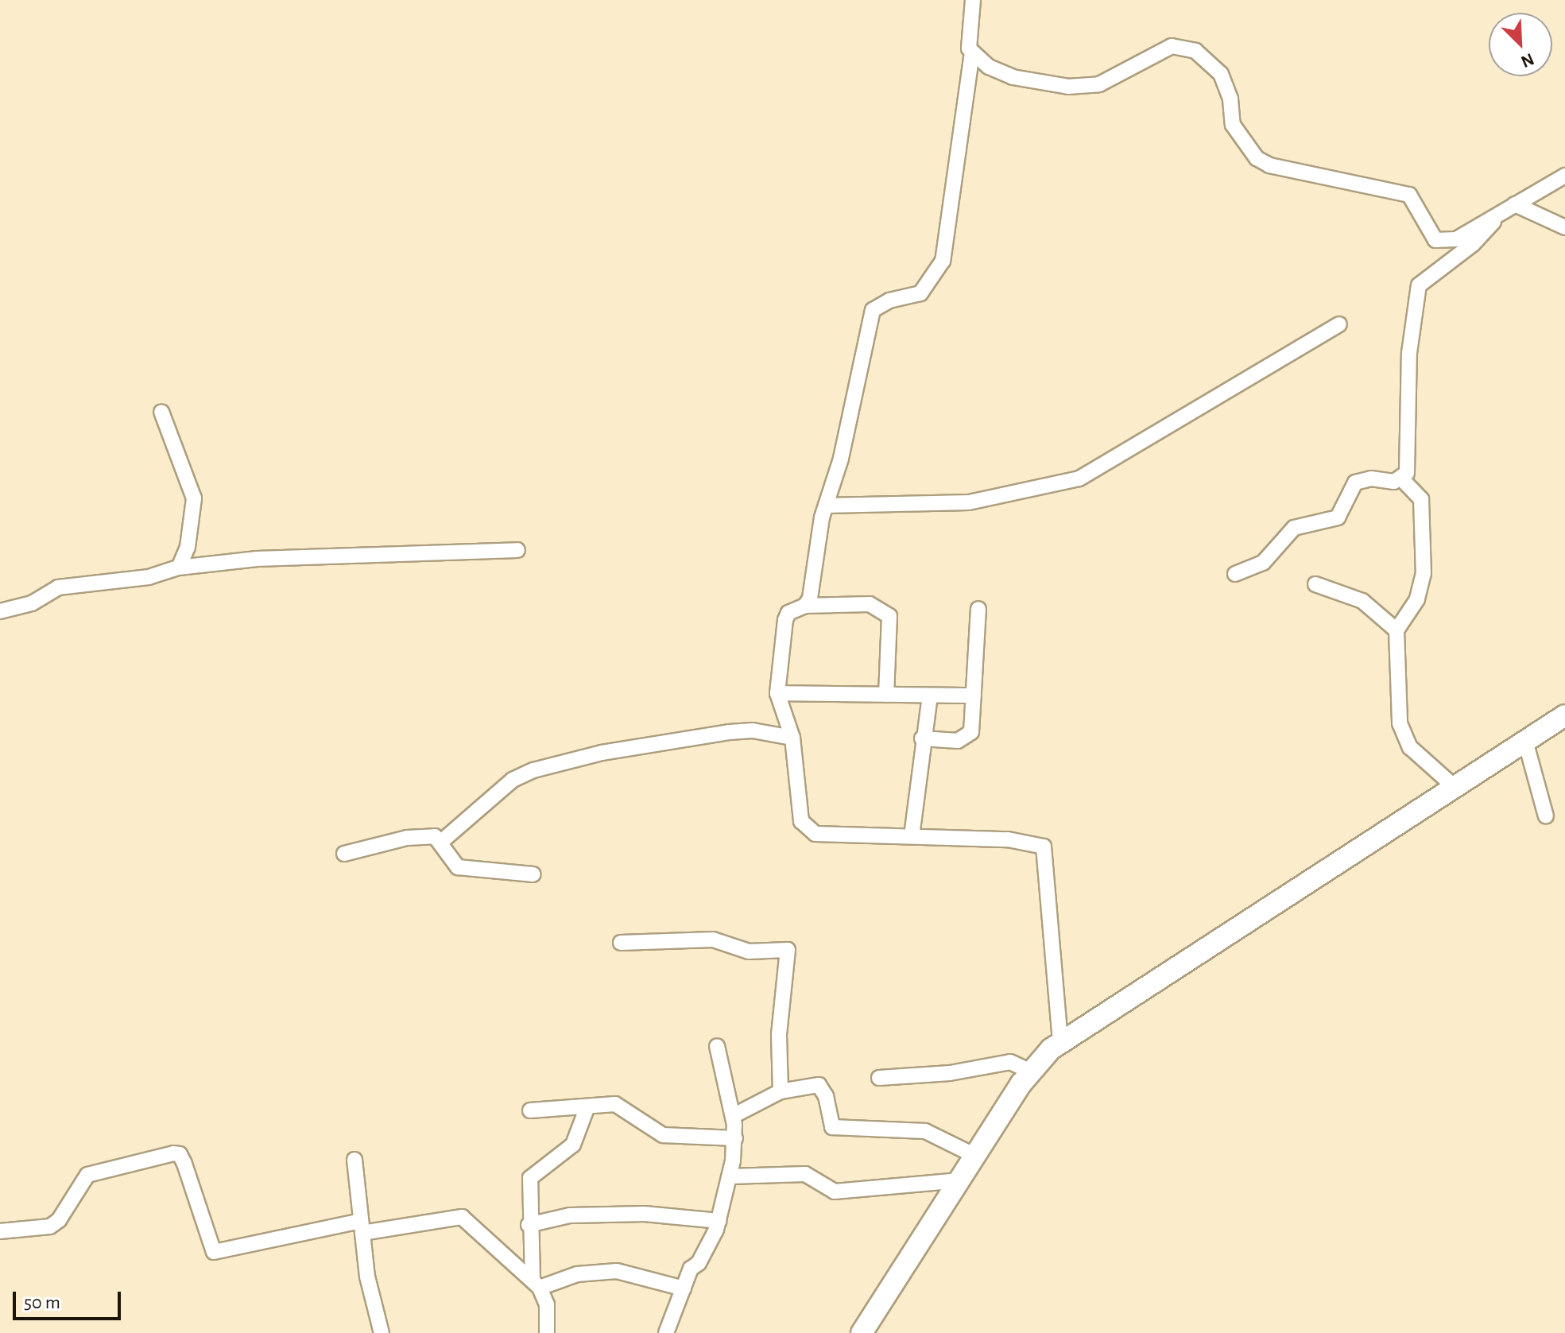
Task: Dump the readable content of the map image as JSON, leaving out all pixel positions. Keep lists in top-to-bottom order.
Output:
{
  "scale_bar": "50 m",
  "north": "bottom right"
}
